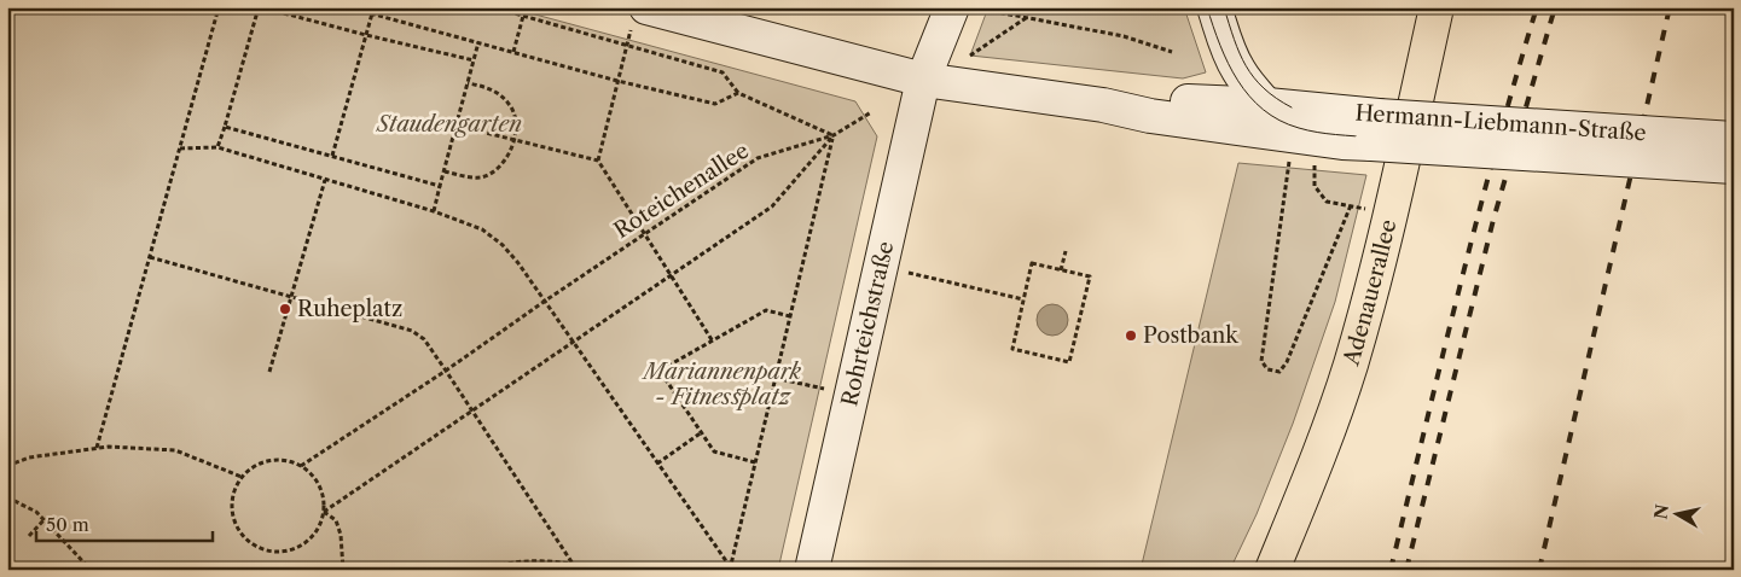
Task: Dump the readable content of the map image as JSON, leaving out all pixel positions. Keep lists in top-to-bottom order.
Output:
{
  "streets": {
    "main road": ["Hermann-Liebmann-Straße", "Adenauerallee", "Rohrteichstraße"],
    "path": ["Roteichenallee"]
  },
  "parks": ["Staudengarten", "Mariannenpark - Fitnessplatz"],
  "places": ["Ruheplatz", "Postbank"],
  "scale_bar": "50 m",
  "north": "left"
}
